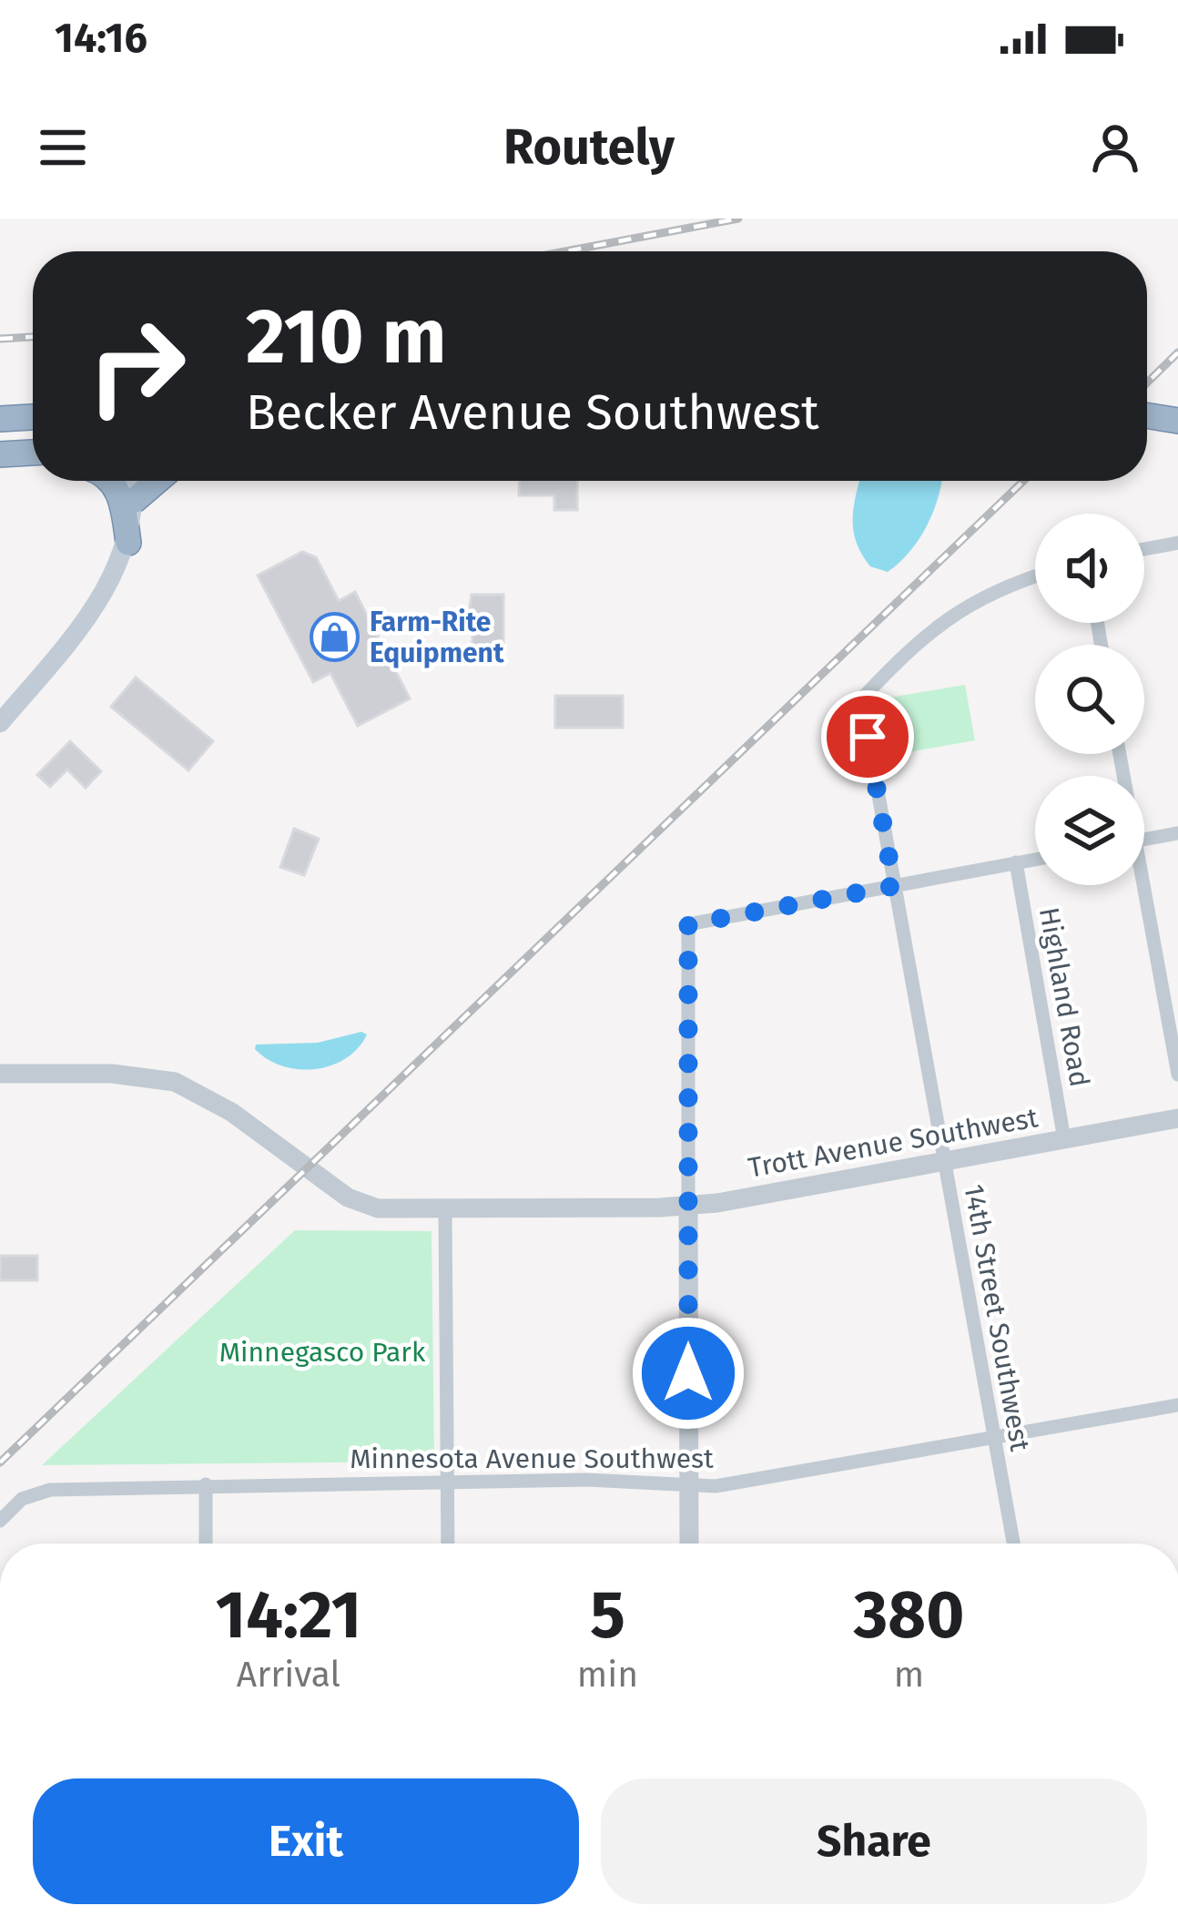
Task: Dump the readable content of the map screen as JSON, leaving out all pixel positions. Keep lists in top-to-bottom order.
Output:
{
  "streets": {
    "street": [
      "Highland Road",
      "Trott Avenue Southwest",
      "14th Street Southwest",
      "Minnesota Avenue Southwest"
    ]
  },
  "crossings": [
    ["Highland Road", "Trott Avenue Southwest"],
    ["Trott Avenue Southwest", "14th Street Southwest"],
    ["14th Street Southwest", "Minnesota Avenue Southwest"]
  ],
  "parks": ["Minnegasco Park"],
  "places": {
    "shop": ["Farm-Rite Equipment"]
  },
  "page": {
    "status": "14:16",
    "header": "Routely",
    "turn": ["210 m", "Becker Avenue Southwest"],
    "eta": [
      "14:21",
      "Arrival",
      "5",
      "min",
      "380",
      "m"
    ],
    "buttons": ["Exit", "Share"]
  }
}
